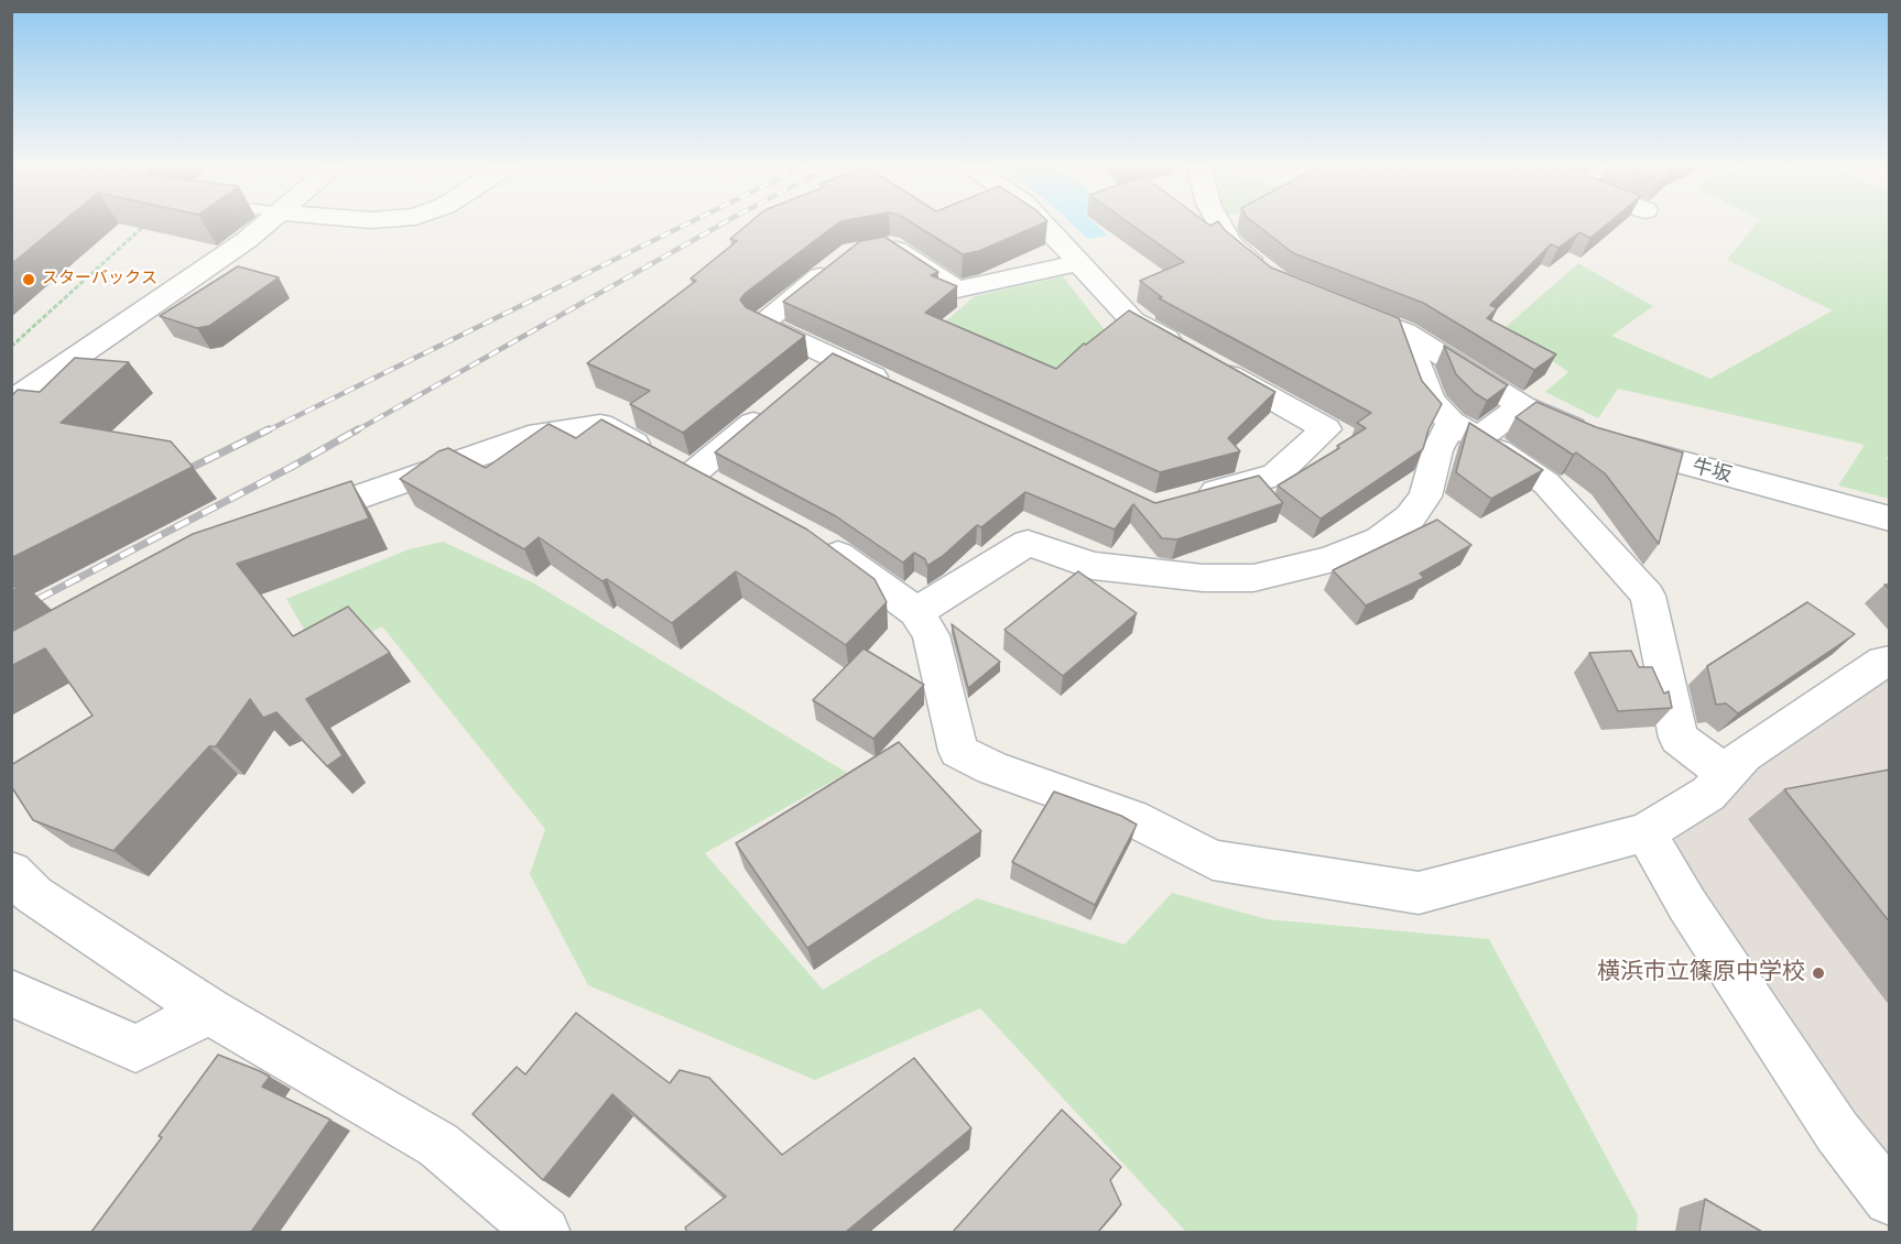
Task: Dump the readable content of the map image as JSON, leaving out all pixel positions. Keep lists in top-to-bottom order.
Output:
{
  "streets": {
    "street": ["牛坂"]
  },
  "places": ["スターバックス", "横浜市立篠原中学校"]
}
